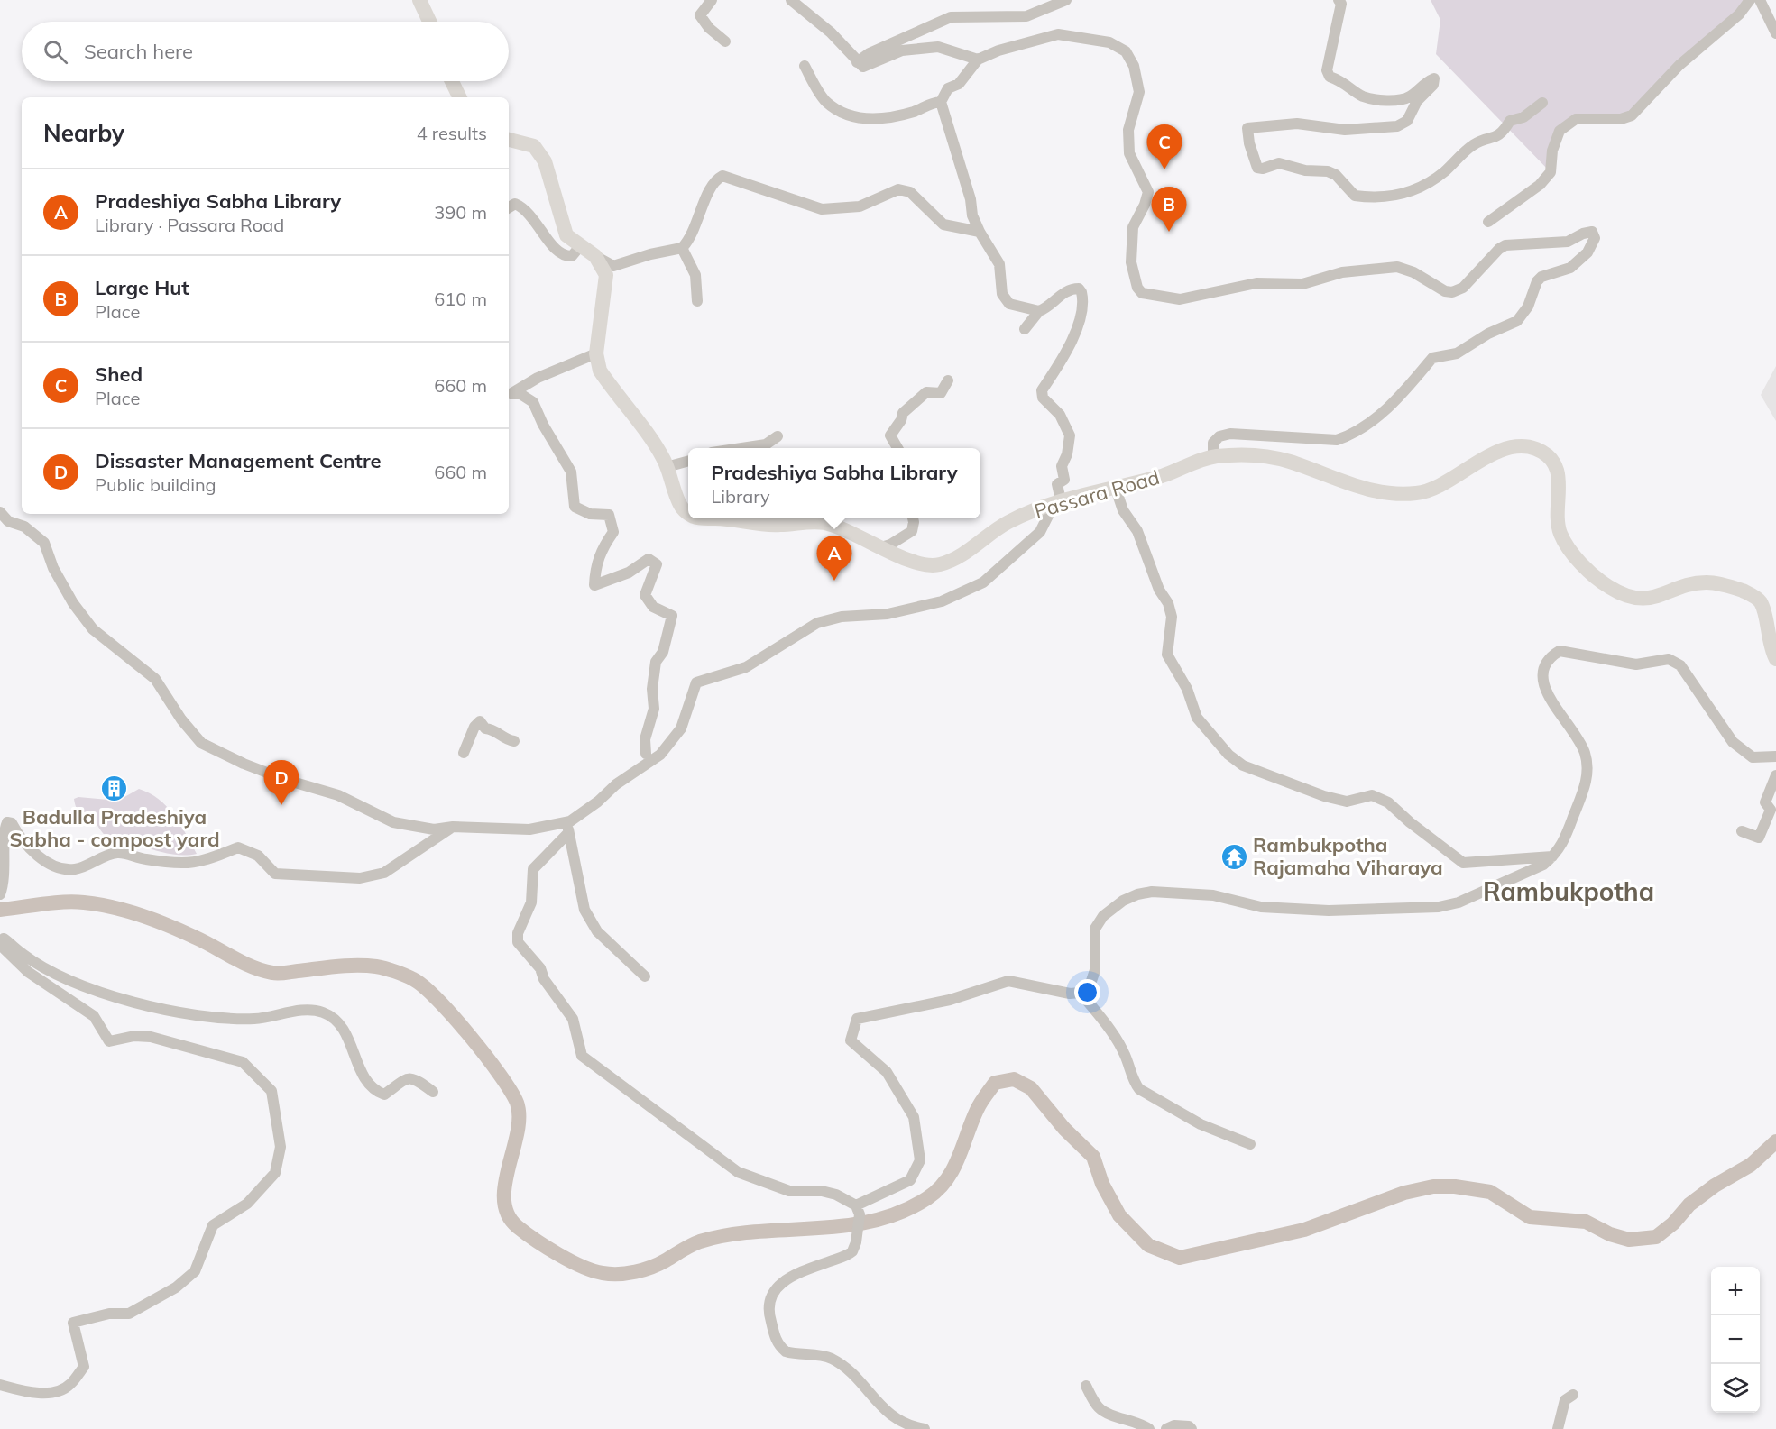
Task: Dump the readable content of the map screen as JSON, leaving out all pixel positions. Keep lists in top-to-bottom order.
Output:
{
  "streets": {
    "highway": ["Passara Road"]
  },
  "districts": ["Rambukpotha"],
  "places": {
    "building": ["Badulla Pradeshiya Sabha - compost yard"],
    "temple": ["Rambukpotha Rajamaha Viharaya"]
  },
  "page": {
    "search": "Search here",
    "heading": ["Nearby", "4 results"],
    "pins": [
      "C",
      "B",
      "A",
      "D"
    ],
    "list": [
      {
        "mark": "A",
        "name": "Pradeshiya Sabha Library",
        "note": "Library · Passara Road",
        "value": "390 m"
      },
      {
        "mark": "B",
        "name": "Large Hut",
        "note": "Place",
        "value": "610 m"
      },
      {
        "mark": "C",
        "name": "Shed",
        "note": "Place",
        "value": "660 m"
      },
      {
        "mark": "D",
        "name": "Dissaster Management Centre",
        "note": "Public building",
        "value": "660 m"
      }
    ],
    "popup": ["Pradeshiya Sabha Library", "Library"],
    "map_buttons": ["+", "−"]
  }
}
